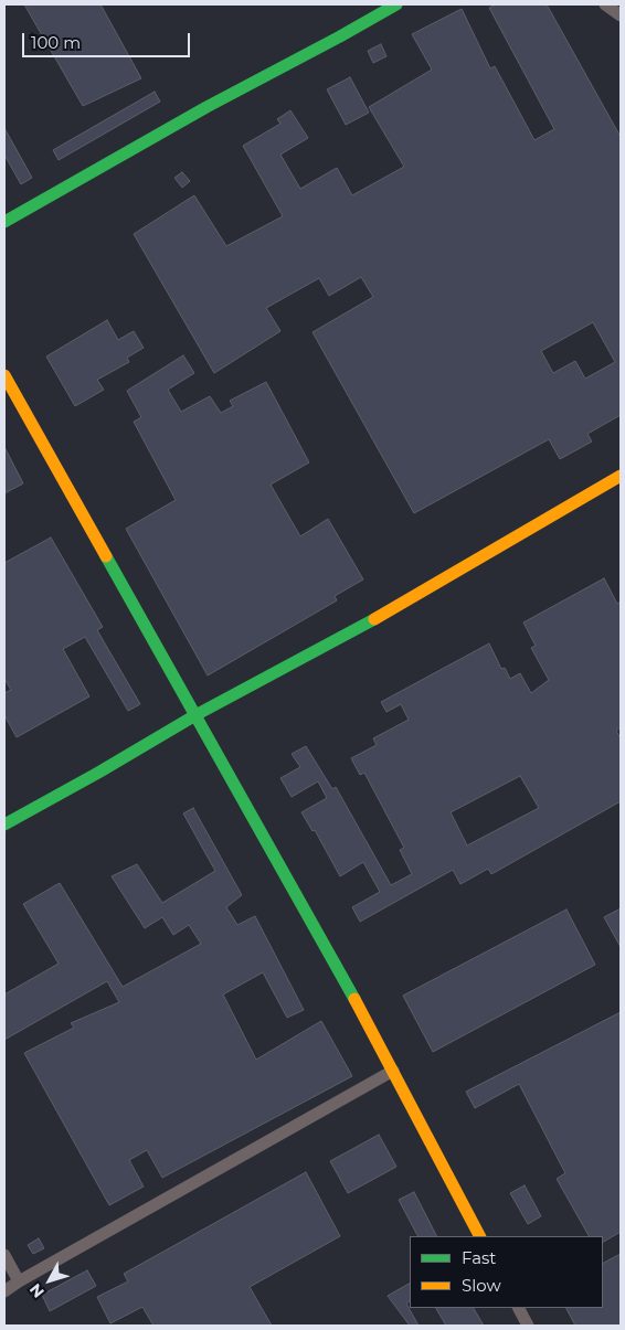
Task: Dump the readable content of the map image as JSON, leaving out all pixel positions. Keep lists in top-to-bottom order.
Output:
{
  "legend": ["Fast", "Slow"],
  "scale_bar": "100 m",
  "north": "bottom left"
}
